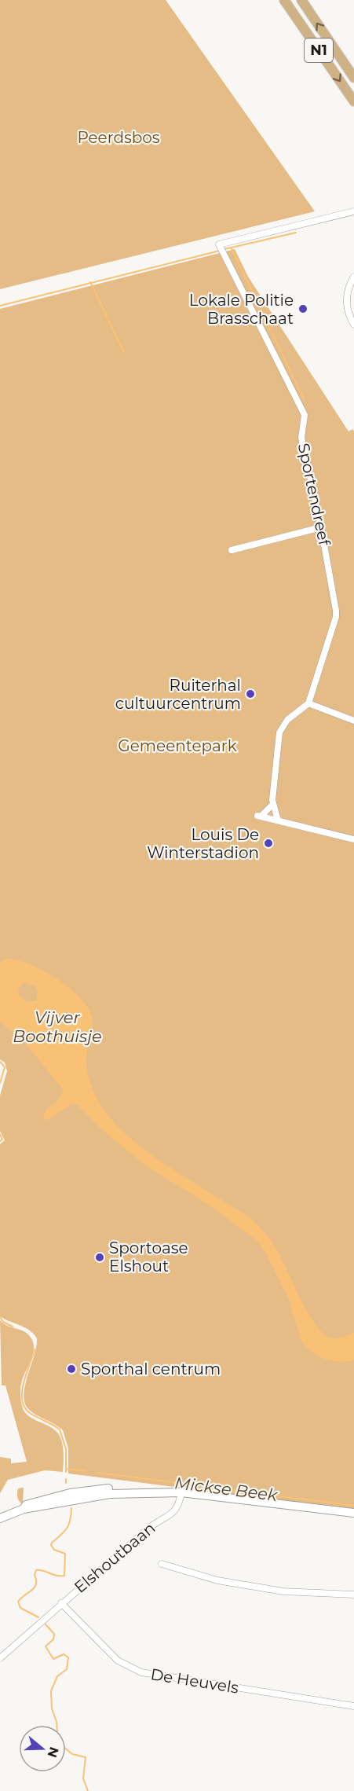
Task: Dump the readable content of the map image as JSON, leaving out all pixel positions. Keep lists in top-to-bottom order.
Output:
{
  "streets": {
    "main road": ["N1"],
    "street": ["Sportendreef", "Elshoutbaan", "De Heuvels"]
  },
  "crossings": [
    ["Elshoutbaan", "De Heuvels"]
  ],
  "water": ["Vijver Boothuisje", "Mickse Beek"],
  "parks": ["Peerdsbos", "Gemeentepark"],
  "places": [
    "Lokale Politie Brasschaat",
    "Ruiterhal cultuurcentrum",
    "Louis De Winterstadion",
    "Sportoase Elshout",
    "Sporthal centrum"
  ],
  "north": "right"
}
